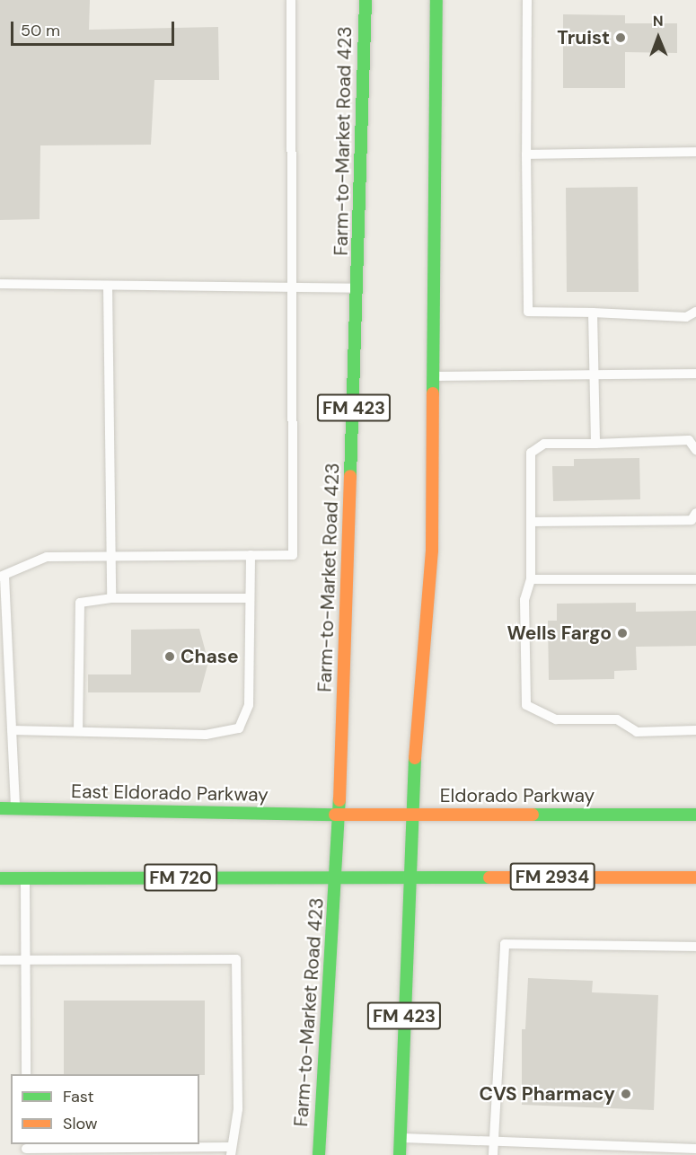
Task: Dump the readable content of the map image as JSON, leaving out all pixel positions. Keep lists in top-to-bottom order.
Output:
{
  "streets": {
    "main road": [
      "Farm-to-Market Road 423",
      "FM 423",
      "East Eldorado Parkway",
      "Eldorado Parkway",
      "FM 2934",
      "FM 720"
    ]
  },
  "crossings": [
    ["Farm-to-Market Road 423", "East Eldorado Parkway"],
    ["Farm-to-Market Road 423", "Eldorado Parkway"],
    ["Farm-to-Market Road 423", "FM 2934"],
    ["Farm-to-Market Road 423", "FM 720"],
    ["FM 423", "Eldorado Parkway"],
    ["FM 423", "FM 2934"],
    ["East Eldorado Parkway", "Eldorado Parkway"],
    ["FM 2934", "FM 720"]
  ],
  "places": [
    "Truist",
    "Wells Fargo",
    "Chase",
    "CVS Pharmacy"
  ],
  "legend": ["Fast", "Slow"],
  "scale_bar": "50 m",
  "north": "top"
}
